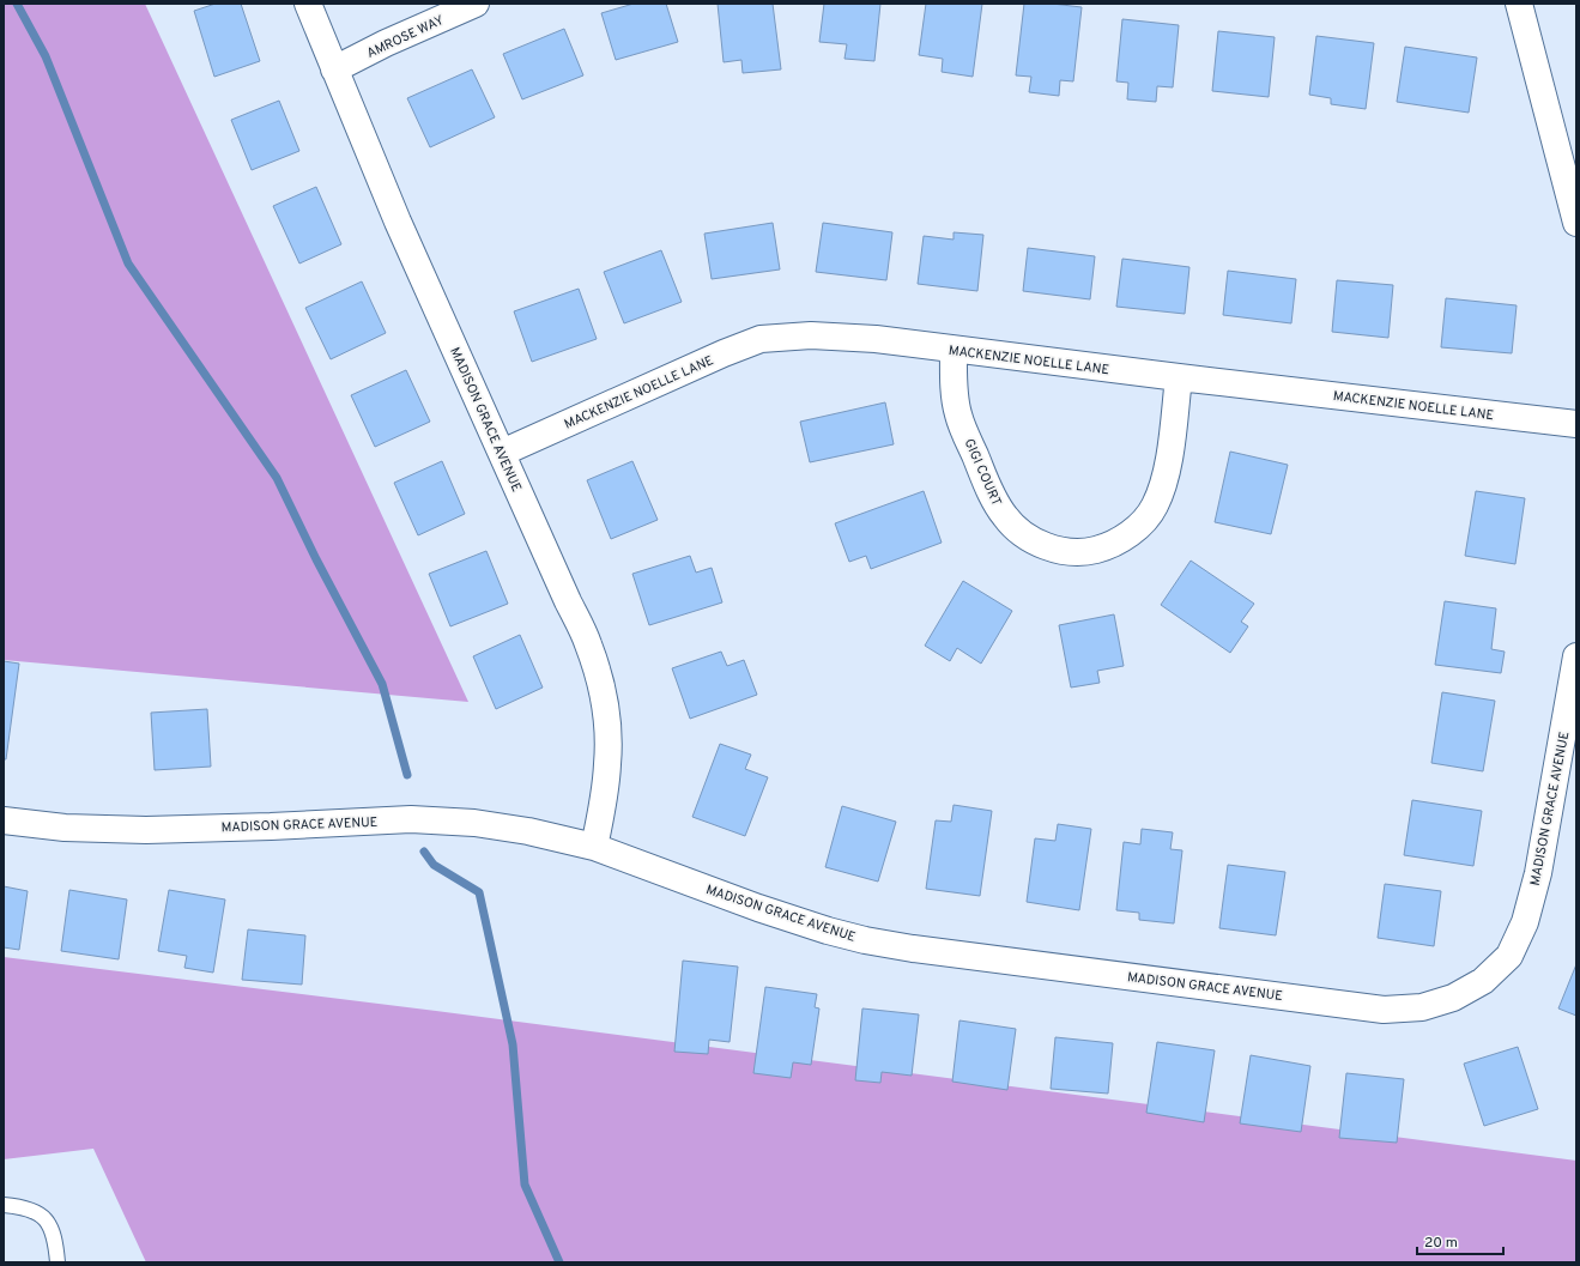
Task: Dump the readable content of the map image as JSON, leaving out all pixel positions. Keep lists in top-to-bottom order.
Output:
{
  "streets": {
    "street": [
      "AMROSE WAY",
      "MACKENZIE NOELLE LANE",
      "MADISON GRACE AVENUE",
      "GIGI COURT"
    ]
  },
  "crossings": [
    ["AMROSE WAY", "MADISON GRACE AVENUE"],
    ["MACKENZIE NOELLE LANE", "MADISON GRACE AVENUE"],
    ["MACKENZIE NOELLE LANE", "GIGI COURT"]
  ],
  "scale_bar": "20 m"
}
